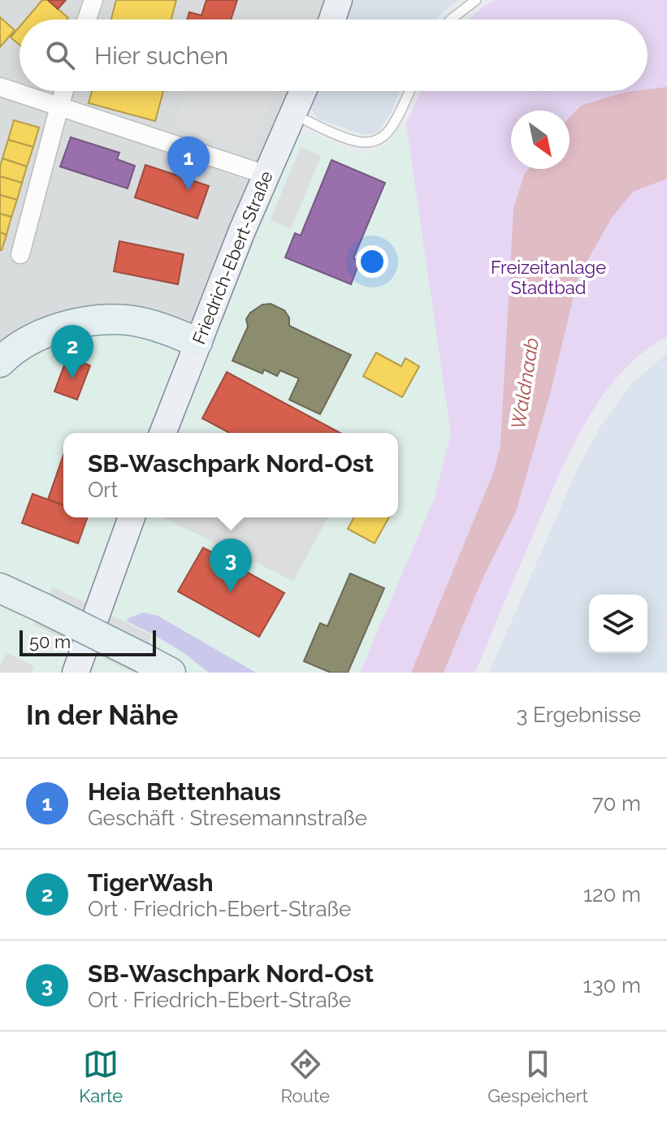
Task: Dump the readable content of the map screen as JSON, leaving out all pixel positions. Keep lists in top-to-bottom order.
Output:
{
  "streets": {
    "street": ["Friedrich-Ebert-Straße"]
  },
  "water": ["Waldnaab"],
  "parks": ["Freizeitanlage Stadtbad"],
  "scale_bar": "50 m",
  "north": "bottom right",
  "page": {
    "search": "Hier suchen",
    "pins": ["1", "2", "3"],
    "popup": ["SB-Waschpark Nord-Ost", "Ort"],
    "scale": "50 m",
    "heading": ["In der Nähe", "3 Ergebnisse"],
    "list": [
      {
        "mark": "1",
        "name": "Heia Bettenhaus",
        "note": "Geschäft · Stresemannstraße",
        "value": "70 m"
      },
      {
        "mark": "2",
        "name": "TigerWash",
        "note": "Ort · Friedrich-Ebert-Straße",
        "value": "120 m"
      },
      {
        "mark": "3",
        "name": "SB-Waschpark Nord-Ost",
        "note": "Ort · Friedrich-Ebert-Straße",
        "value": "130 m"
      }
    ],
    "nav": ["Karte", "Route", "Gespeichert"]
  }
}
